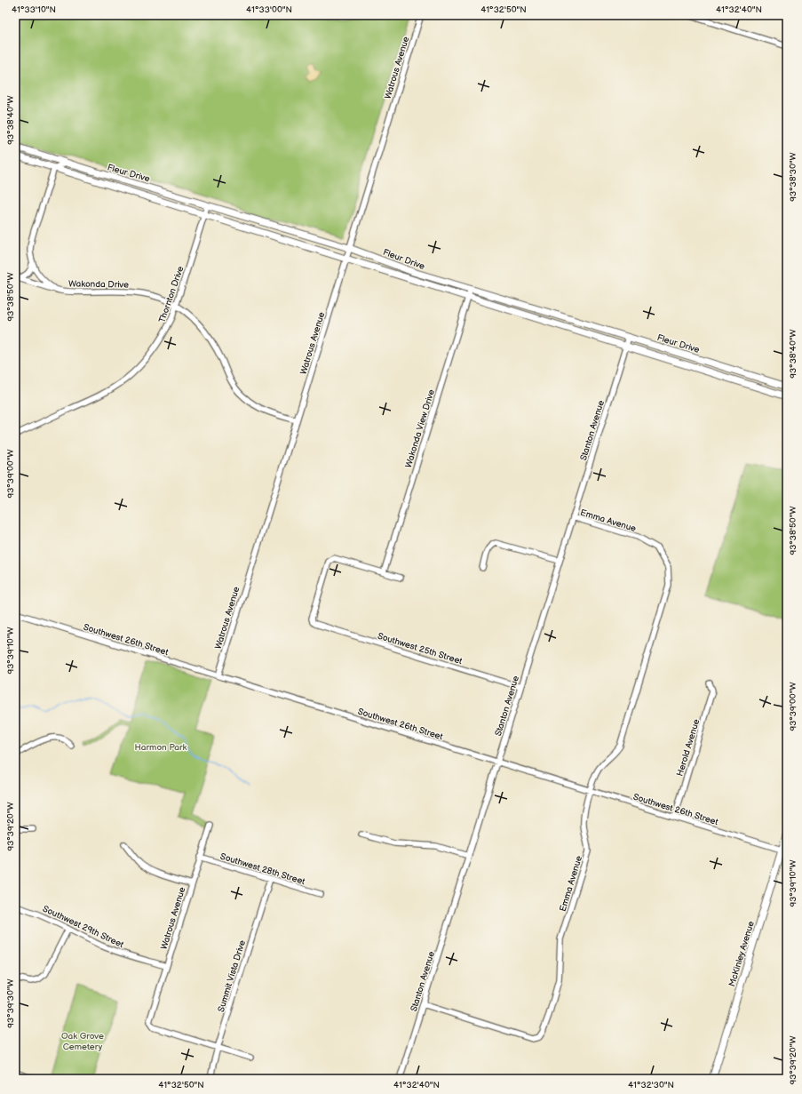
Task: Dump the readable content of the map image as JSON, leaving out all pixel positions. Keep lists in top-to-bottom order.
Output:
{
  "streets": {
    "main road": ["Fleur Drive", "McKinley Avenue"],
    "street": [
      "Watrous Avenue",
      "Wakonda Drive",
      "Thornton Drive",
      "Wakonda View Drive",
      "Stanton Avenue",
      "Emma Avenue",
      "Southwest 26th Street",
      "Southwest 25th Street",
      "Herold Avenue",
      "Southwest 28th Street",
      "Southwest 29th Street",
      "Summit Vista Drive"
    ]
  },
  "crossings": [
    ["Watrous Avenue", "Fleur Drive"],
    ["Watrous Avenue", "Wakonda Drive"],
    ["Watrous Avenue", "Southwest 26th Street"],
    ["Watrous Avenue", "Southwest 28th Street"],
    ["Watrous Avenue", "Southwest 29th Street"],
    ["Watrous Avenue", "Summit Vista Drive"],
    ["Fleur Drive", "Wakonda Drive"],
    ["Fleur Drive", "Thornton Drive"],
    ["Fleur Drive", "Wakonda View Drive"],
    ["Fleur Drive", "Stanton Avenue"],
    ["Wakonda Drive", "Thornton Drive"],
    ["Wakonda View Drive", "Southwest 25th Street"],
    ["Stanton Avenue", "Emma Avenue"],
    ["Stanton Avenue", "Southwest 26th Street"],
    ["Stanton Avenue", "Southwest 25th Street"],
    ["Emma Avenue", "Southwest 26th Street"],
    ["Southwest 26th Street", "Herold Avenue"],
    ["Southwest 26th Street", "McKinley Avenue"],
    ["Southwest 28th Street", "Summit Vista Drive"]
  ],
  "parks": ["Harmon Park", "Oak Grove Cemetery"],
  "coordinates": [
    "41°33'10\"N",
    "41°33'00\"N",
    "41°32'50\"N",
    "41°32'40\"N",
    "93°38'40\"W",
    "93°38'30\"W",
    "93°38'50\"W",
    "93°39'00\"W",
    "93°39'10\"W",
    "93°39'20\"W",
    "93°39'30\"W",
    "41°32'30\"N"
  ]
}
